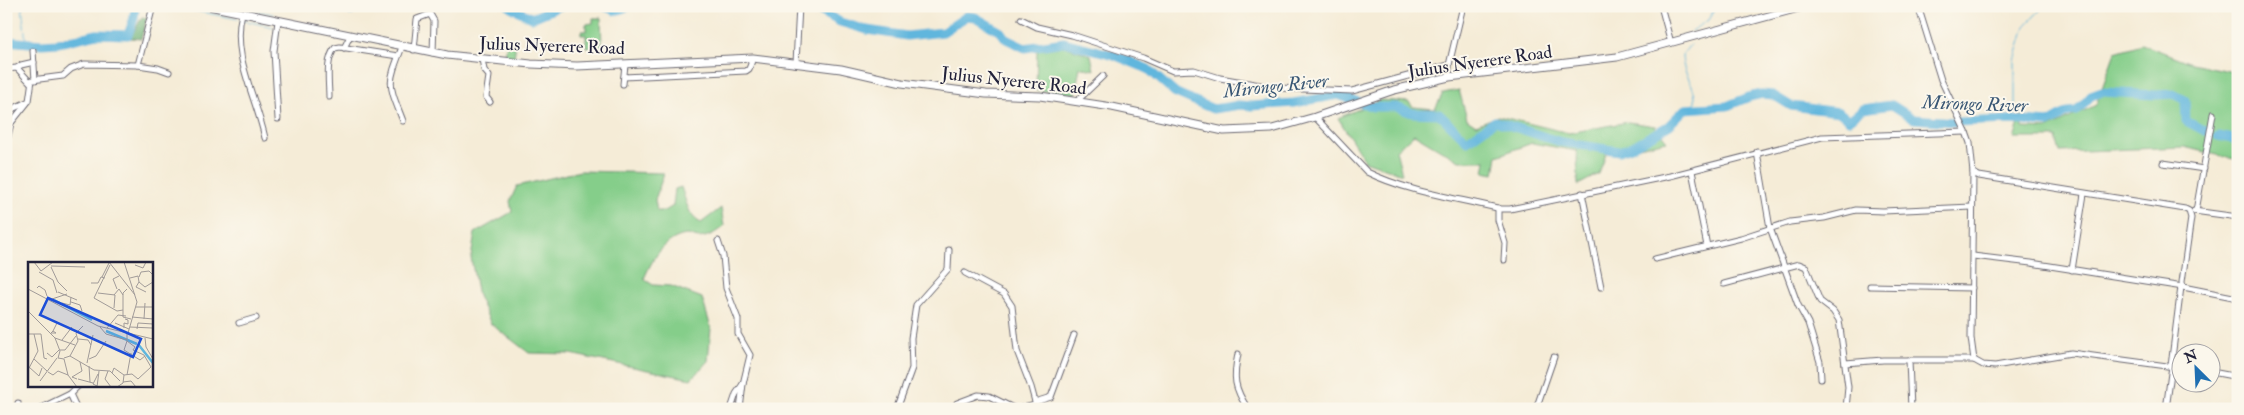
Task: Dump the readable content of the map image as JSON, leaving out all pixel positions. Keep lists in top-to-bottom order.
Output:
{
  "streets": {
    "highway": ["Julius Nyerere Road"]
  },
  "water": ["Mirongo River"],
  "north": "top left"
}
